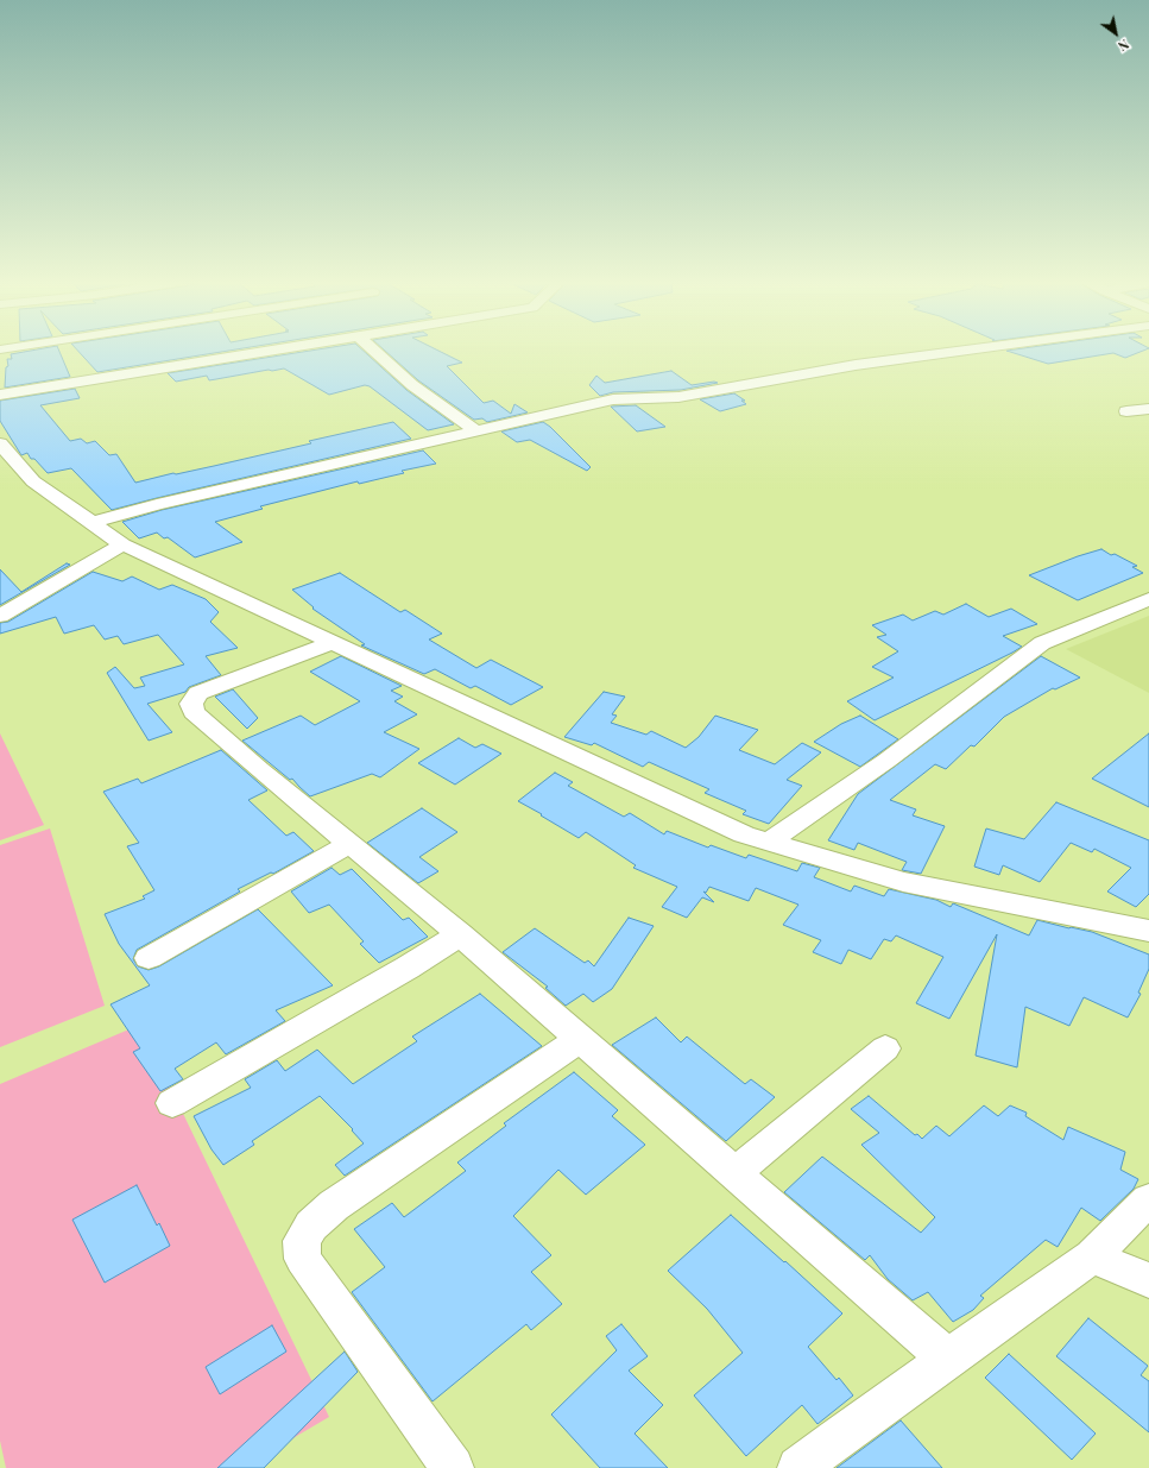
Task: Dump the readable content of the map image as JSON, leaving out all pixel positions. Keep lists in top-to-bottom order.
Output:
{
  "north": "bottom right"
}
